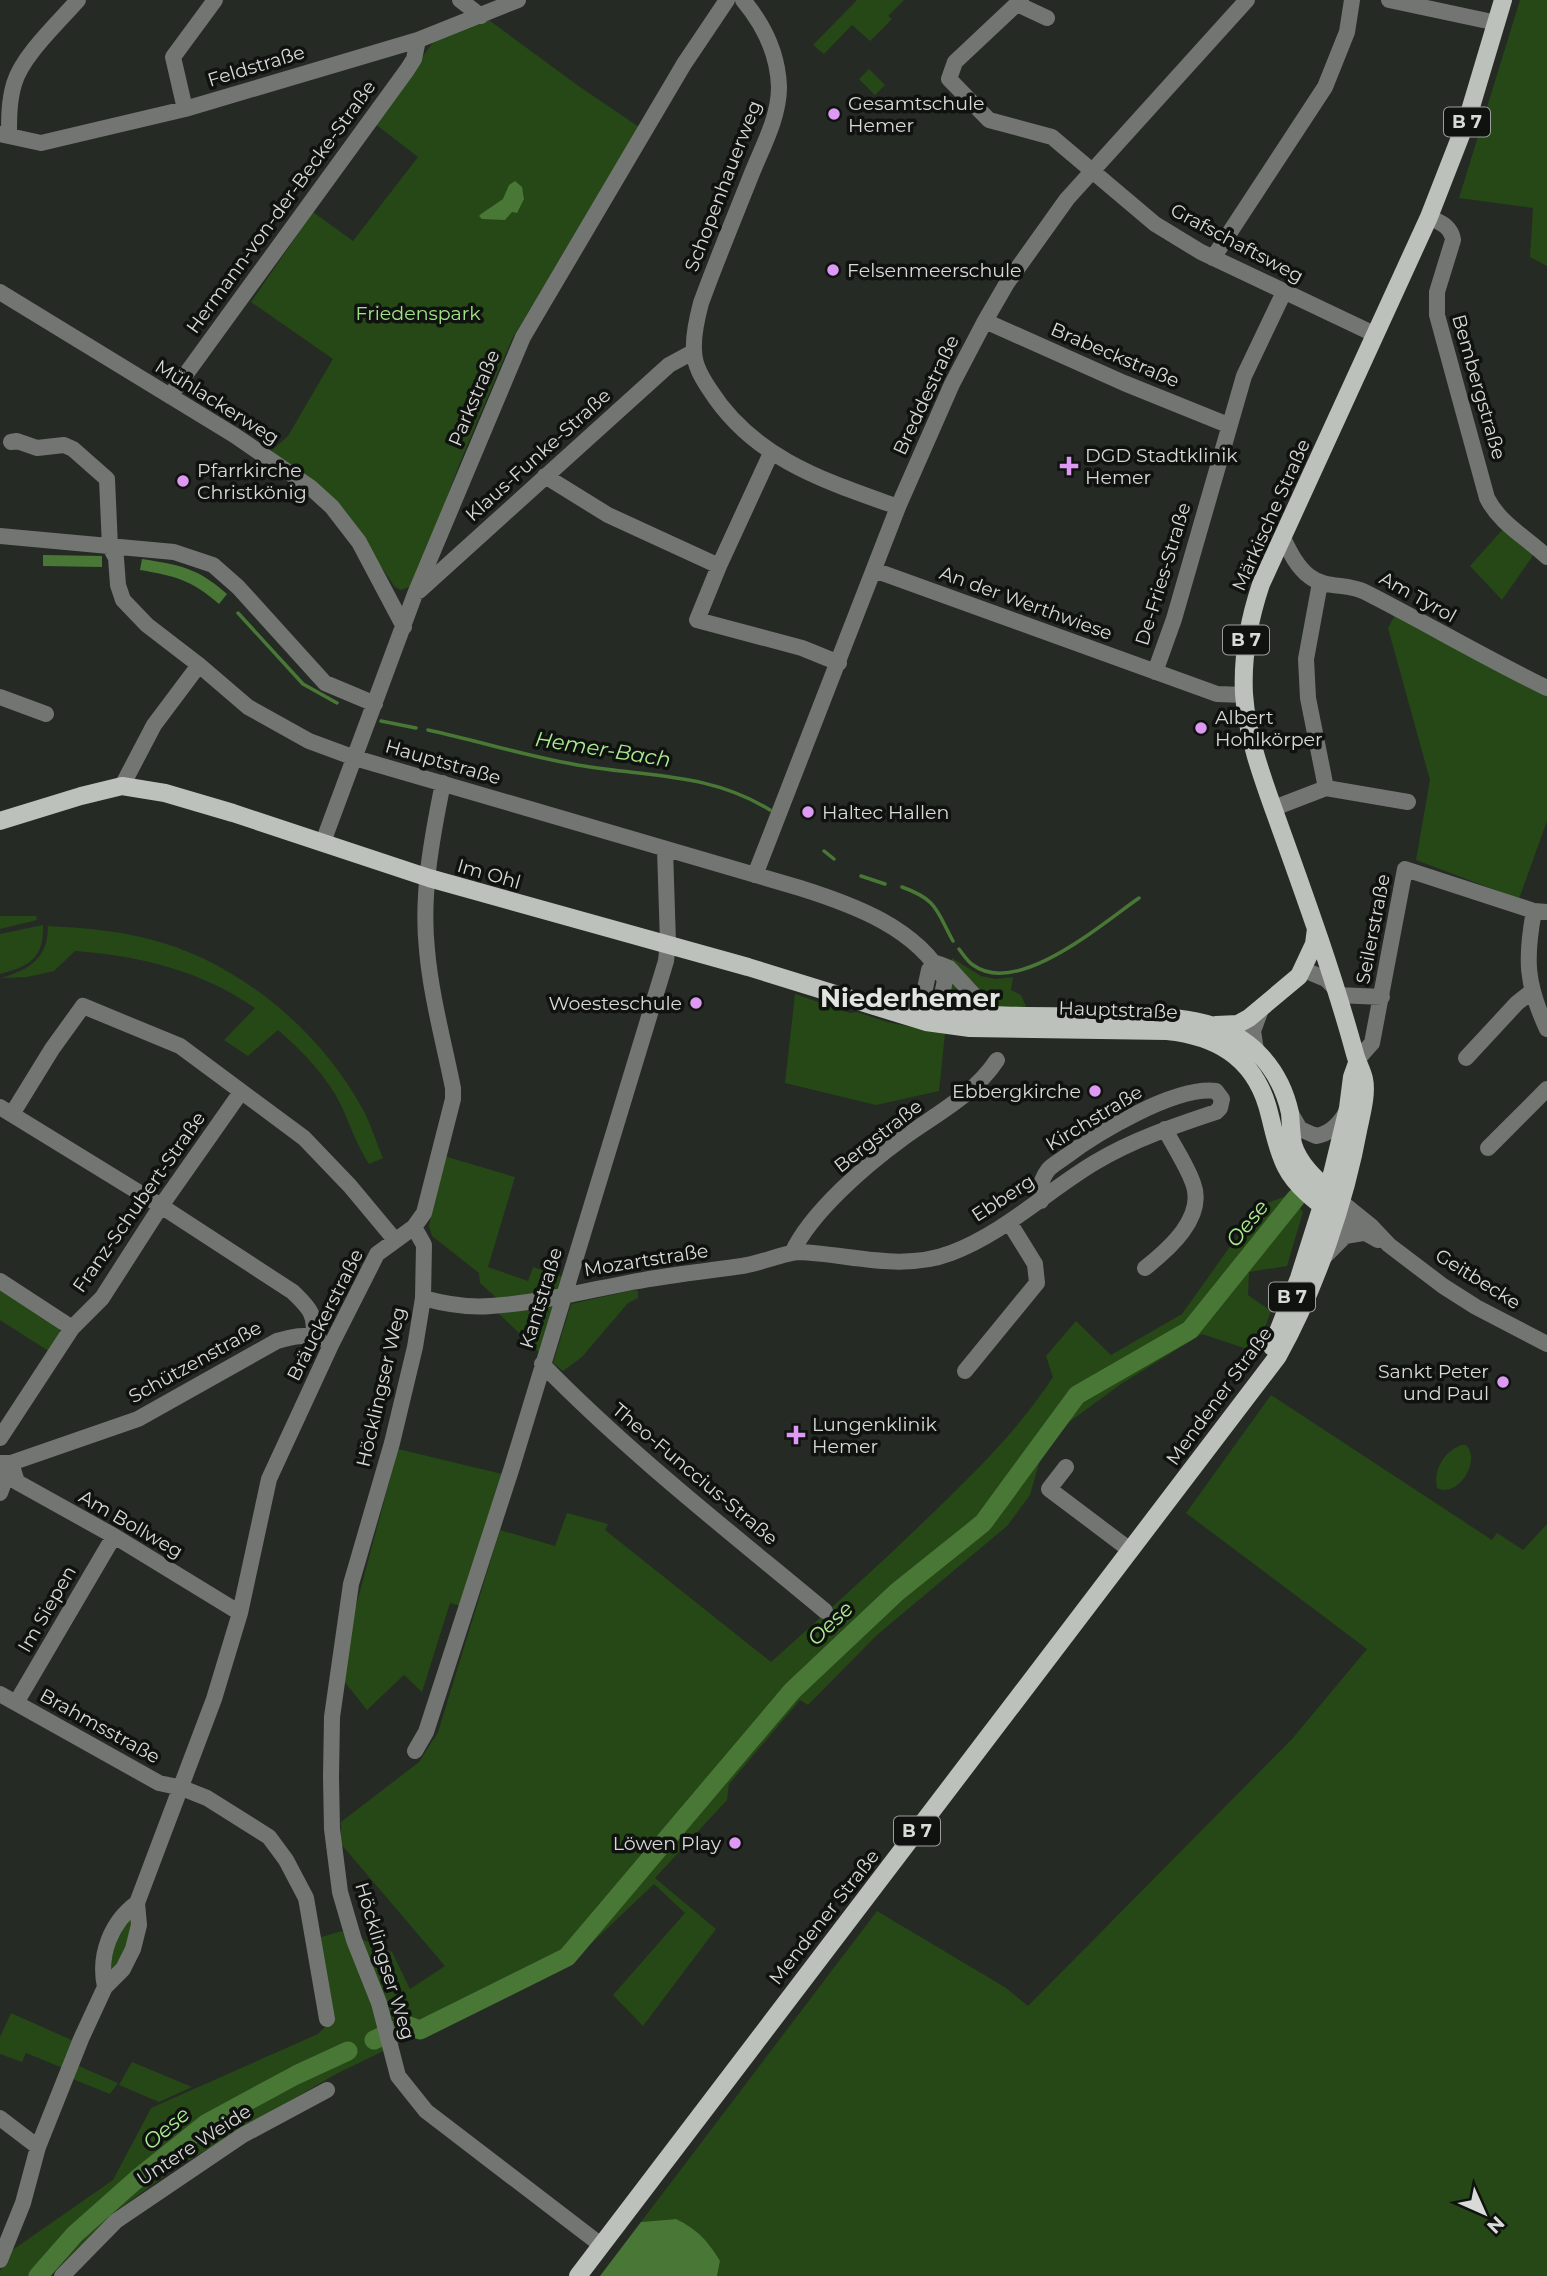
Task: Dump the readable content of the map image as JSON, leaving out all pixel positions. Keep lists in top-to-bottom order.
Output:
{
  "streets": {
    "main road": [
      "B 7",
      "Märkische Straße",
      "Hauptstraße",
      "Im Ohl",
      "Mendener Straße"
    ],
    "street": [
      "Feldstraße",
      "Schopenhauerweg",
      "Hermann-von-der-Becke-Straße",
      "Grafschaftsweg",
      "Brabeckstraße",
      "Bembergstraße",
      "Breddestraße",
      "Parkstraße",
      "Mühlackerweg",
      "Klaus-Funke-Straße",
      "De-Fries-Straße",
      "Am Tyrol",
      "An der Werthwiese",
      "Seilerstraße",
      "Kirchstraße",
      "Bergstraße",
      "Ebberg",
      "Franz-Schubert-Straße",
      "Mozartstraße",
      "Geitbecke",
      "Kantstraße",
      "Bräuckerstraße",
      "Schützenstraße",
      "Höcklingser Weg",
      "Theo-Funccius-Straße",
      "Am Bollweg",
      "Im Siepen",
      "Brahmsstraße",
      "Untere Weide"
    ]
  },
  "crossings": [
    ["Feldstraße", "Hermann-von-der-Becke-Straße"],
    ["Schopenhauerweg", "Klaus-Funke-Straße"],
    ["Hermann-von-der-Becke-Straße", "Mühlackerweg"],
    ["Grafschaftsweg", "Breddestraße"],
    ["Grafschaftsweg", "Märkische Straße"],
    ["Grafschaftsweg", "De-Fries-Straße"],
    ["Brabeckstraße", "Breddestraße"],
    ["Brabeckstraße", "De-Fries-Straße"],
    ["Bembergstraße", "Märkische Straße"],
    ["Breddestraße", "An der Werthwiese"],
    ["Breddestraße", "Hauptstraße"],
    ["Parkstraße", "Mühlackerweg"],
    ["Parkstraße", "Klaus-Funke-Straße"],
    ["Parkstraße", "Hauptstraße"],
    ["Parkstraße", "Im Ohl"],
    ["Mühlackerweg", "Klaus-Funke-Straße"],
    ["Märkische Straße", "An der Werthwiese"],
    ["Märkische Straße", "Hauptstraße"],
    ["Märkische Straße", "Seilerstraße"],
    ["Märkische Straße", "Geitbecke"],
    ["Märkische Straße", "Mendener Straße"],
    ["De-Fries-Straße", "An der Werthwiese"],
    ["Hauptstraße", "Im Ohl"],
    ["Hauptstraße", "Geitbecke"],
    ["Hauptstraße", "Kantstraße"],
    ["Hauptstraße", "Mendener Straße"],
    ["Im Ohl", "Kantstraße"],
    ["Kirchstraße", "Ebberg"],
    ["Bergstraße", "Ebberg"],
    ["Bergstraße", "Mozartstraße"],
    ["Ebberg", "Mozartstraße"],
    ["Mozartstraße", "Kantstraße"],
    ["Mozartstraße", "Höcklingser Weg"],
    ["Geitbecke", "Mendener Straße"],
    ["Kantstraße", "Theo-Funccius-Straße"],
    ["Bräuckerstraße", "Höcklingser Weg"],
    ["Bräuckerstraße", "Am Bollweg"],
    ["Bräuckerstraße", "Brahmsstraße"],
    ["Schützenstraße", "Am Bollweg"],
    ["Höcklingser Weg", "Mendener Straße"],
    ["Am Bollweg", "Im Siepen"],
    ["Im Siepen", "Brahmsstraße"]
  ],
  "districts": ["Niederhemer"],
  "water": ["Hemer-Bach", "Oese"],
  "parks": ["Friedenspark"],
  "places": {
    "other": [
      "Gesamtschule Hemer",
      "Felsenmeerschule",
      "Pfarrkirche Christkönig",
      "Albert Hohlkörper",
      "Haltec Hallen",
      "Woesteschule",
      "Ebbergkirche",
      "Sankt Peter und Paul",
      "Löwen Play"
    ],
    "health": ["DGD Stadtklinik Hemer", "Lungenklinik Hemer"]
  },
  "north": "bottom right"
}
